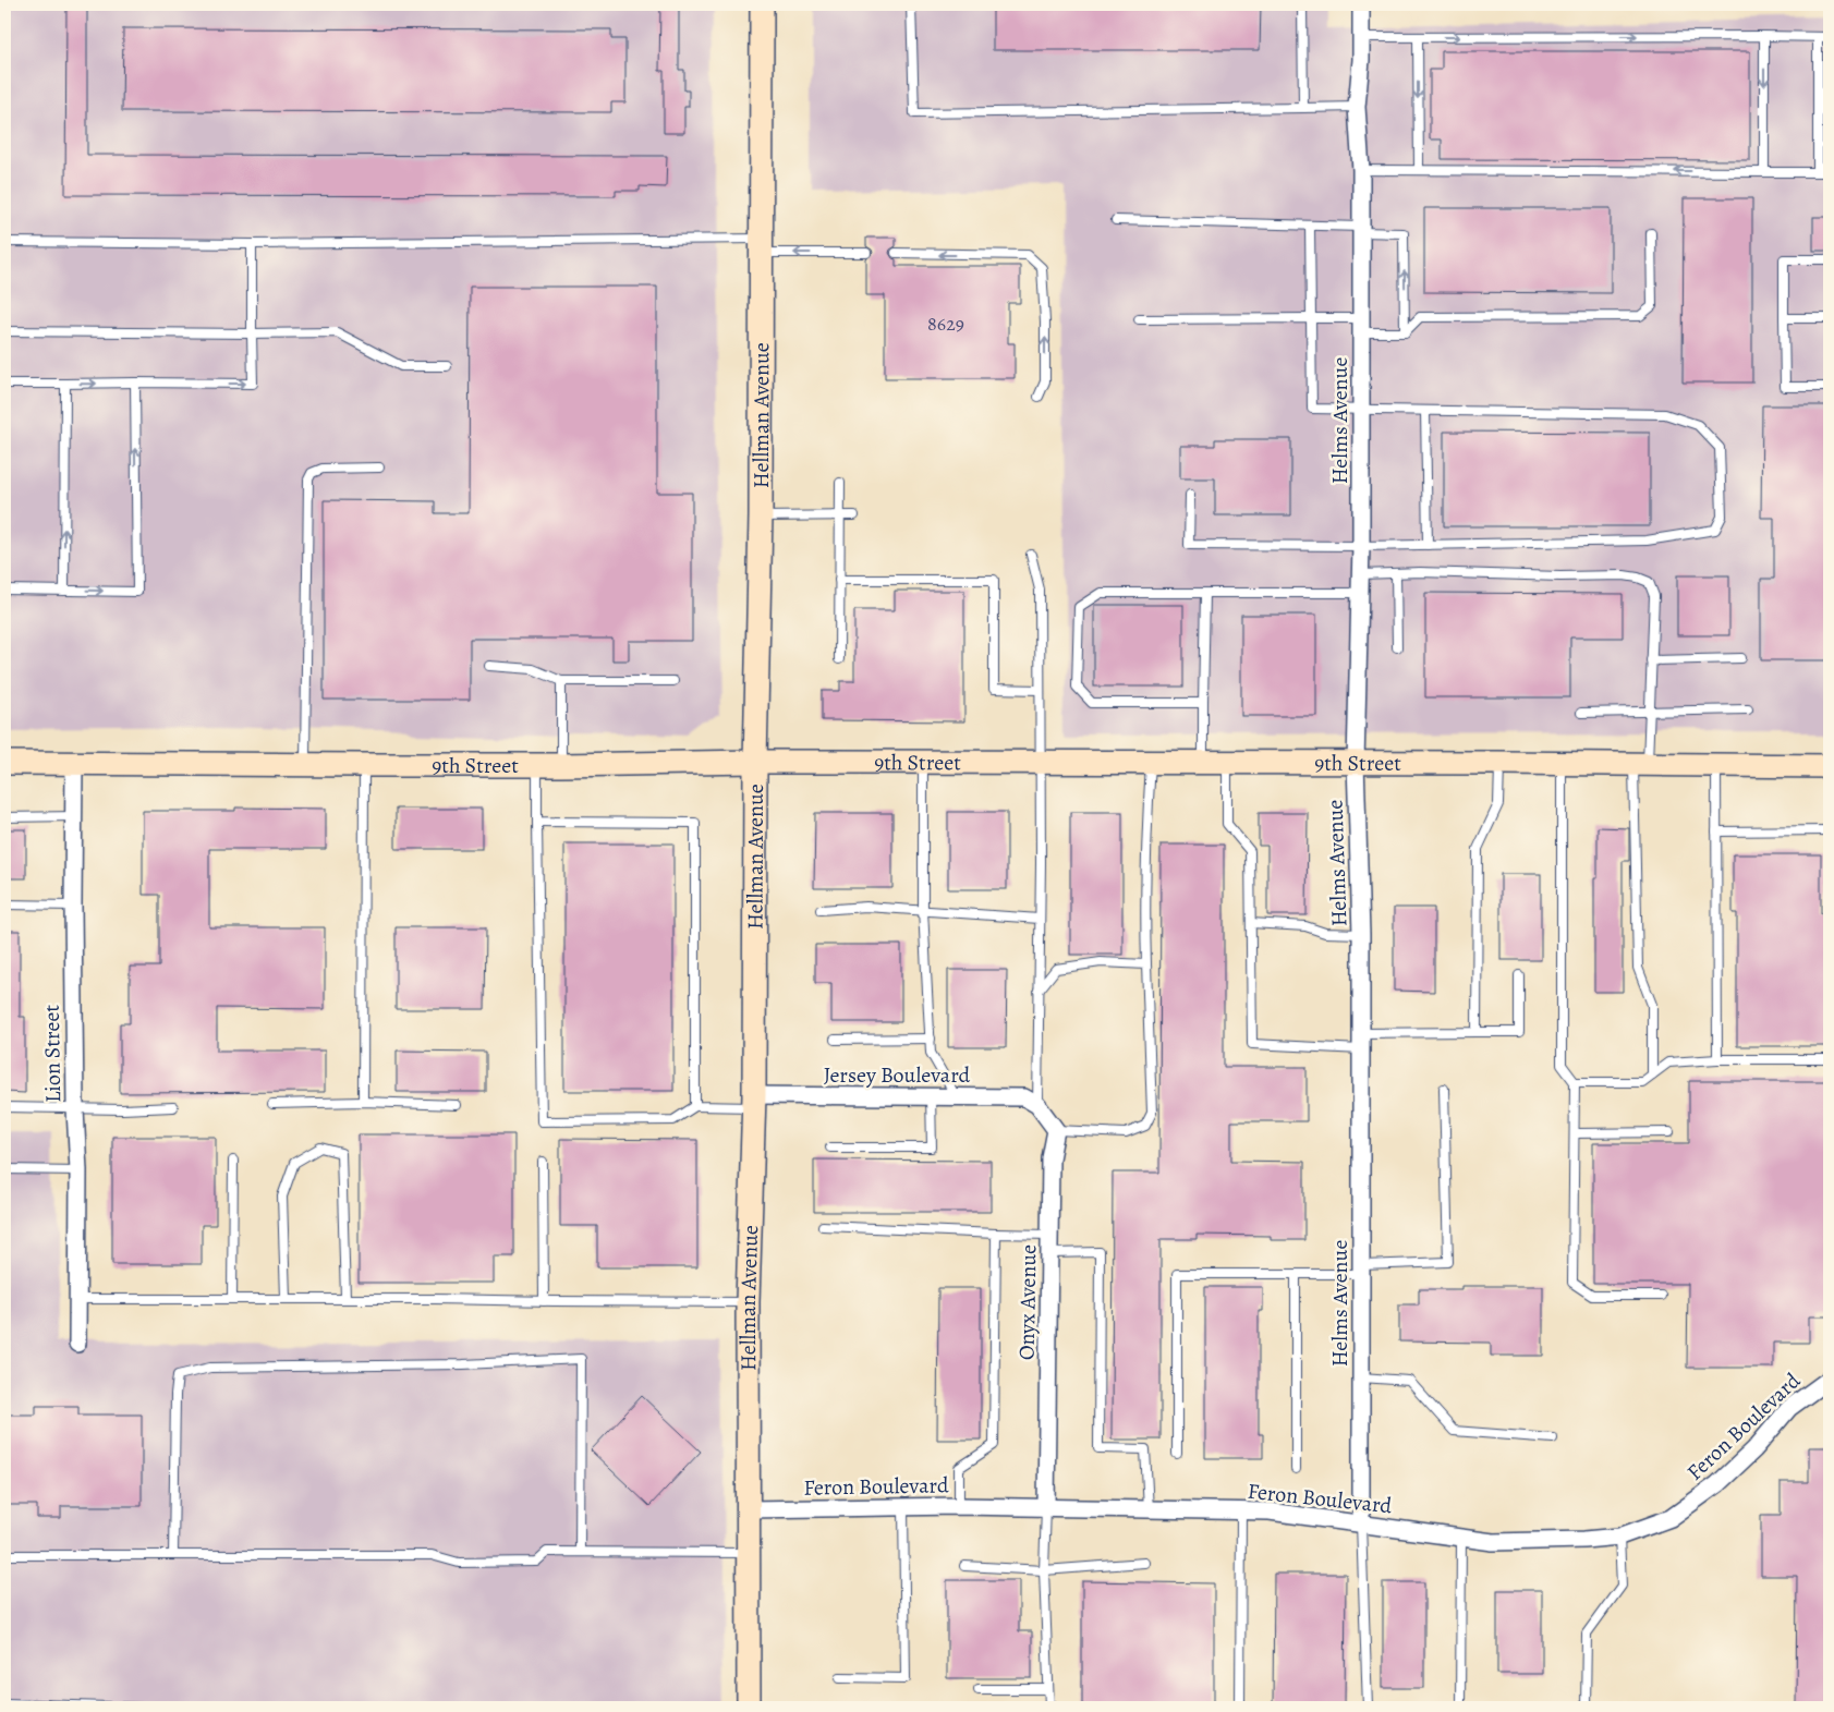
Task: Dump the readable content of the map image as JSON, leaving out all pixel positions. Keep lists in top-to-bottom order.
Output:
{
  "streets": {
    "street": [
      "Hellman Avenue",
      "Helms Avenue",
      "9th Street",
      "Lion Street",
      "Jersey Boulevard",
      "Onyx Avenue",
      "Feron Boulevard"
    ]
  },
  "crossings": [
    ["Hellman Avenue", "9th Street"],
    ["Hellman Avenue", "Jersey Boulevard"],
    ["Hellman Avenue", "Feron Boulevard"],
    ["Helms Avenue", "9th Street"],
    ["Helms Avenue", "Feron Boulevard"],
    ["9th Street", "Lion Street"],
    ["Onyx Avenue", "Feron Boulevard"]
  ],
  "house_numbers": ["8629"]
}
